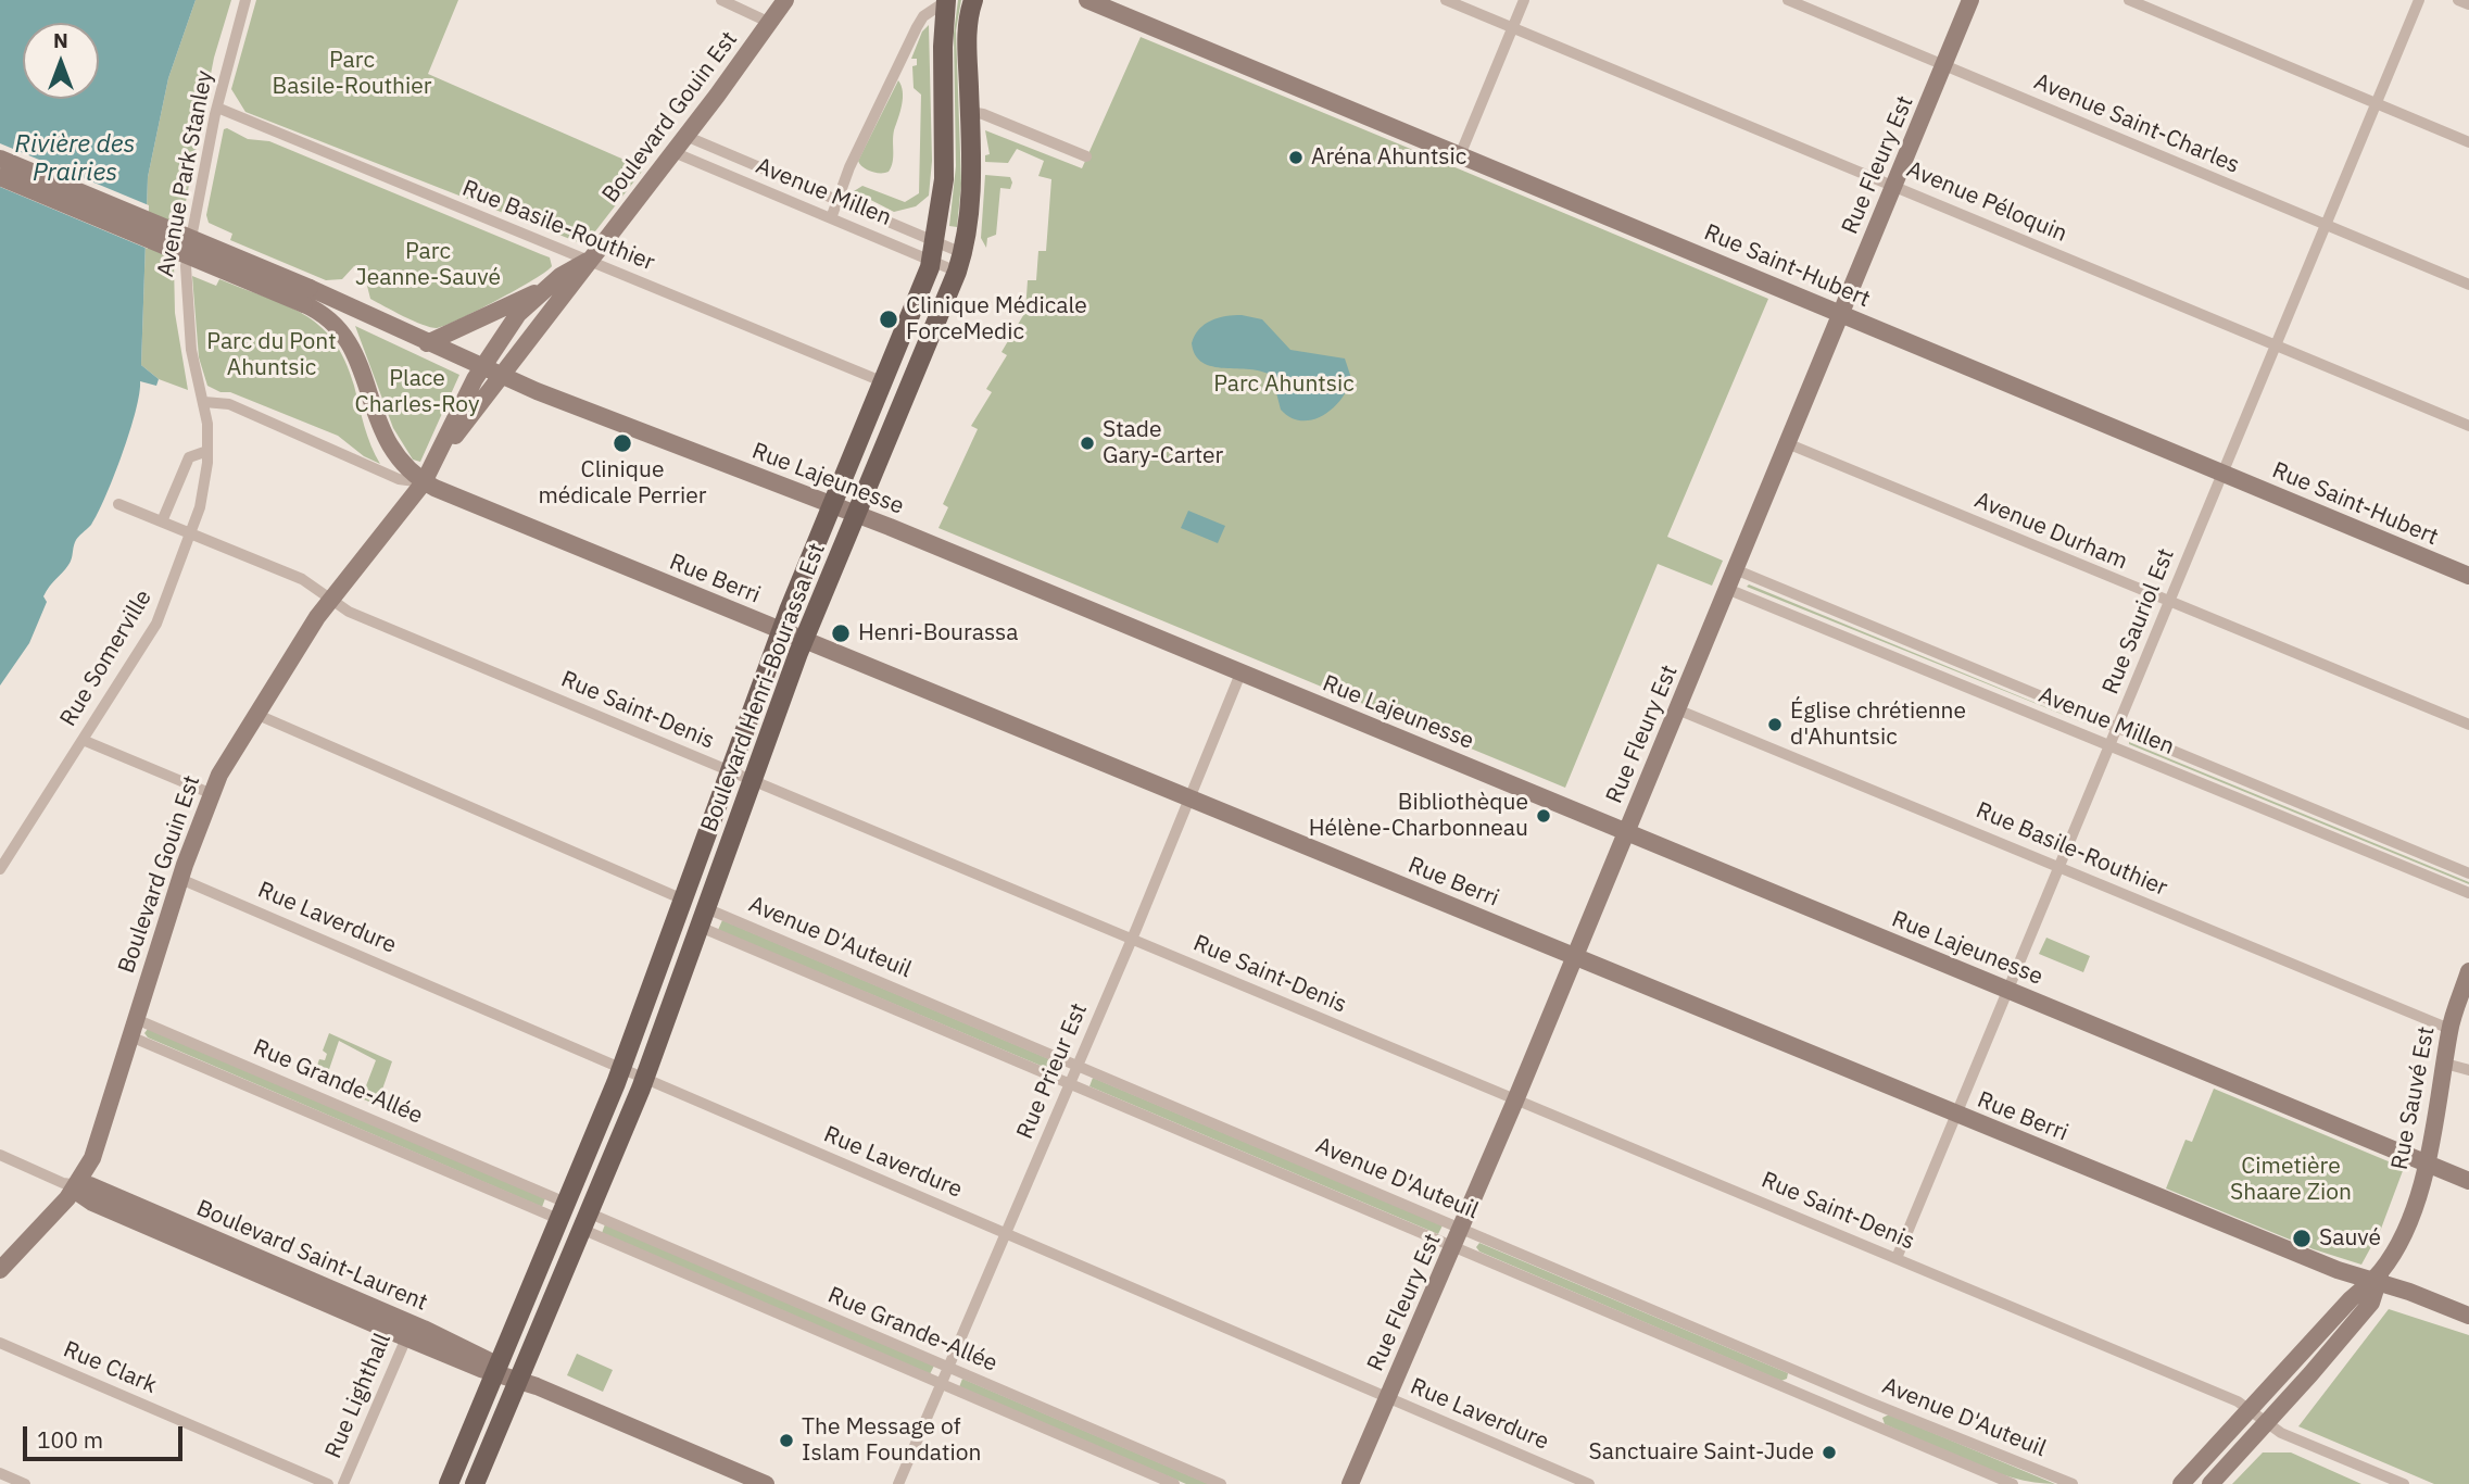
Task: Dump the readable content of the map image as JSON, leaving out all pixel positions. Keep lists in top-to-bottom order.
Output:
{
  "streets": {
    "main road": [
      "Boulevard Gouin Est",
      "Rue Fleury Est",
      "Rue Saint-Hubert",
      "Rue Lajeunesse",
      "Rue Berri",
      "Boulevard Henri-Bourassa Est",
      "Rue Sauvé Est",
      "Boulevard Saint-Laurent"
    ],
    "street": [
      "Avenue Saint-Charles",
      "Avenue Park Stanley",
      "Avenue Millen",
      "Avenue Péloquin",
      "Rue Basile-Routhier",
      "Avenue Durham",
      "Rue Sauriol Est",
      "Rue Somerville",
      "Rue Saint-Denis",
      "Rue Laverdure",
      "Avenue D'Auteuil",
      "Rue Prieur Est",
      "Rue Grande-Allée",
      "Rue Clark",
      "Rue Lighthall"
    ]
  },
  "crossings": [
    ["Boulevard Gouin Est", "Avenue Millen"],
    ["Boulevard Gouin Est", "Rue Basile-Routhier"],
    ["Boulevard Gouin Est", "Rue Lajeunesse"],
    ["Boulevard Gouin Est", "Rue Berri"],
    ["Boulevard Gouin Est", "Rue Saint-Denis"],
    ["Boulevard Gouin Est", "Rue Laverdure"],
    ["Boulevard Gouin Est", "Rue Grande-Allée"],
    ["Boulevard Gouin Est", "Boulevard Saint-Laurent"],
    ["Avenue Saint-Charles", "Rue Fleury Est"],
    ["Avenue Saint-Charles", "Rue Sauriol Est"],
    ["Rue Fleury Est", "Avenue Millen"],
    ["Rue Fleury Est", "Avenue Péloquin"],
    ["Rue Fleury Est", "Rue Basile-Routhier"],
    ["Rue Fleury Est", "Rue Saint-Hubert"],
    ["Rue Fleury Est", "Rue Lajeunesse"],
    ["Rue Fleury Est", "Avenue Durham"],
    ["Rue Fleury Est", "Rue Berri"],
    ["Rue Fleury Est", "Rue Saint-Denis"],
    ["Rue Fleury Est", "Rue Laverdure"],
    ["Rue Fleury Est", "Avenue D'Auteuil"],
    ["Avenue Park Stanley", "Rue Basile-Routhier"],
    ["Avenue Park Stanley", "Rue Berri"],
    ["Avenue Park Stanley", "Rue Somerville"],
    ["Avenue Millen", "Rue Sauriol Est"],
    ["Avenue Millen", "Boulevard Henri-Bourassa Est"],
    ["Avenue Péloquin", "Rue Sauriol Est"],
    ["Rue Basile-Routhier", "Rue Sauriol Est"],
    ["Rue Basile-Routhier", "Boulevard Henri-Bourassa Est"],
    ["Rue Basile-Routhier", "Rue Sauvé Est"],
    ["Rue Saint-Hubert", "Rue Sauriol Est"],
    ["Rue Lajeunesse", "Rue Berri"],
    ["Rue Lajeunesse", "Rue Sauriol Est"],
    ["Rue Lajeunesse", "Boulevard Henri-Bourassa Est"],
    ["Rue Lajeunesse", "Rue Prieur Est"],
    ["Rue Lajeunesse", "Rue Sauvé Est"],
    ["Avenue Durham", "Rue Sauriol Est"],
    ["Rue Berri", "Rue Sauriol Est"],
    ["Rue Berri", "Rue Somerville"],
    ["Rue Berri", "Boulevard Henri-Bourassa Est"],
    ["Rue Berri", "Rue Prieur Est"],
    ["Rue Berri", "Rue Sauvé Est"],
    ["Rue Sauriol Est", "Rue Saint-Denis"],
    ["Rue Somerville", "Rue Saint-Denis"],
    ["Boulevard Henri-Bourassa Est", "Rue Saint-Denis"],
    ["Boulevard Henri-Bourassa Est", "Rue Laverdure"],
    ["Boulevard Henri-Bourassa Est", "Avenue D'Auteuil"],
    ["Boulevard Henri-Bourassa Est", "Rue Grande-Allée"],
    ["Boulevard Henri-Bourassa Est", "Boulevard Saint-Laurent"],
    ["Rue Saint-Denis", "Rue Prieur Est"],
    ["Rue Saint-Denis", "Rue Sauvé Est"],
    ["Rue Laverdure", "Rue Prieur Est"],
    ["Avenue D'Auteuil", "Rue Prieur Est"],
    ["Rue Prieur Est", "Rue Grande-Allée"],
    ["Boulevard Saint-Laurent", "Rue Lighthall"]
  ],
  "water": ["Rivière des Prairies"],
  "parks": [
    "Parc Basile-Routhier",
    "Parc Jeanne-Sauvé",
    "Parc du Pont Ahuntsic",
    "Place Charles-Roy",
    "Parc Ahuntsic",
    "Cimetière Shaare Zion"
  ],
  "places": [
    "Aréna Ahuntsic",
    "Clinique Médicale ForceMedic",
    "Clinique médicale Perrier",
    "Stade Gary-Carter",
    "Henri-Bourassa",
    "Église chrétienne d'Ahuntsic",
    "Bibliothèque Hélène-Charbonneau",
    "Sauvé",
    "The Message of Islam Foundation",
    "Sanctuaire Saint-Jude"
  ],
  "scale_bar": "100 m",
  "north": "top"
}
